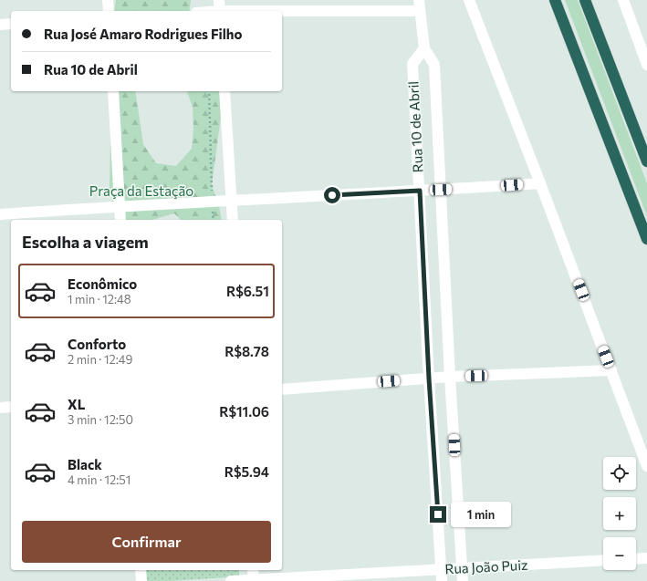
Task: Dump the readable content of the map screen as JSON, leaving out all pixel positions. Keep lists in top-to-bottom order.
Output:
{
  "streets": {
    "street": ["Rua 10 de Abril", "Rua João Puiz"]
  },
  "crossings": [
    ["Rua 10 de Abril", "Rua João Puiz"]
  ],
  "parks": ["Praça da Estação"],
  "page": {
    "banner": ["Rua José Amaro Rodrigues Filho", "Rua 10 de Abril"],
    "heading": "Escolha a viagem",
    "list": [
      {
        "name": "Econômico",
        "note": "1 min · 12:48",
        "value": "R$6.51"
      },
      {
        "name": "Conforto",
        "note": "2 min · 12:49",
        "value": "R$8.78"
      },
      {
        "name": "XL",
        "note": "3 min · 12:50",
        "value": "R$11.06"
      },
      {
        "name": "Black",
        "note": "4 min · 12:51",
        "value": "R$5.94"
      }
    ],
    "map_buttons": ["+", "−"],
    "bubble": "1 min",
    "buttons": "Confirmar"
  }
}
